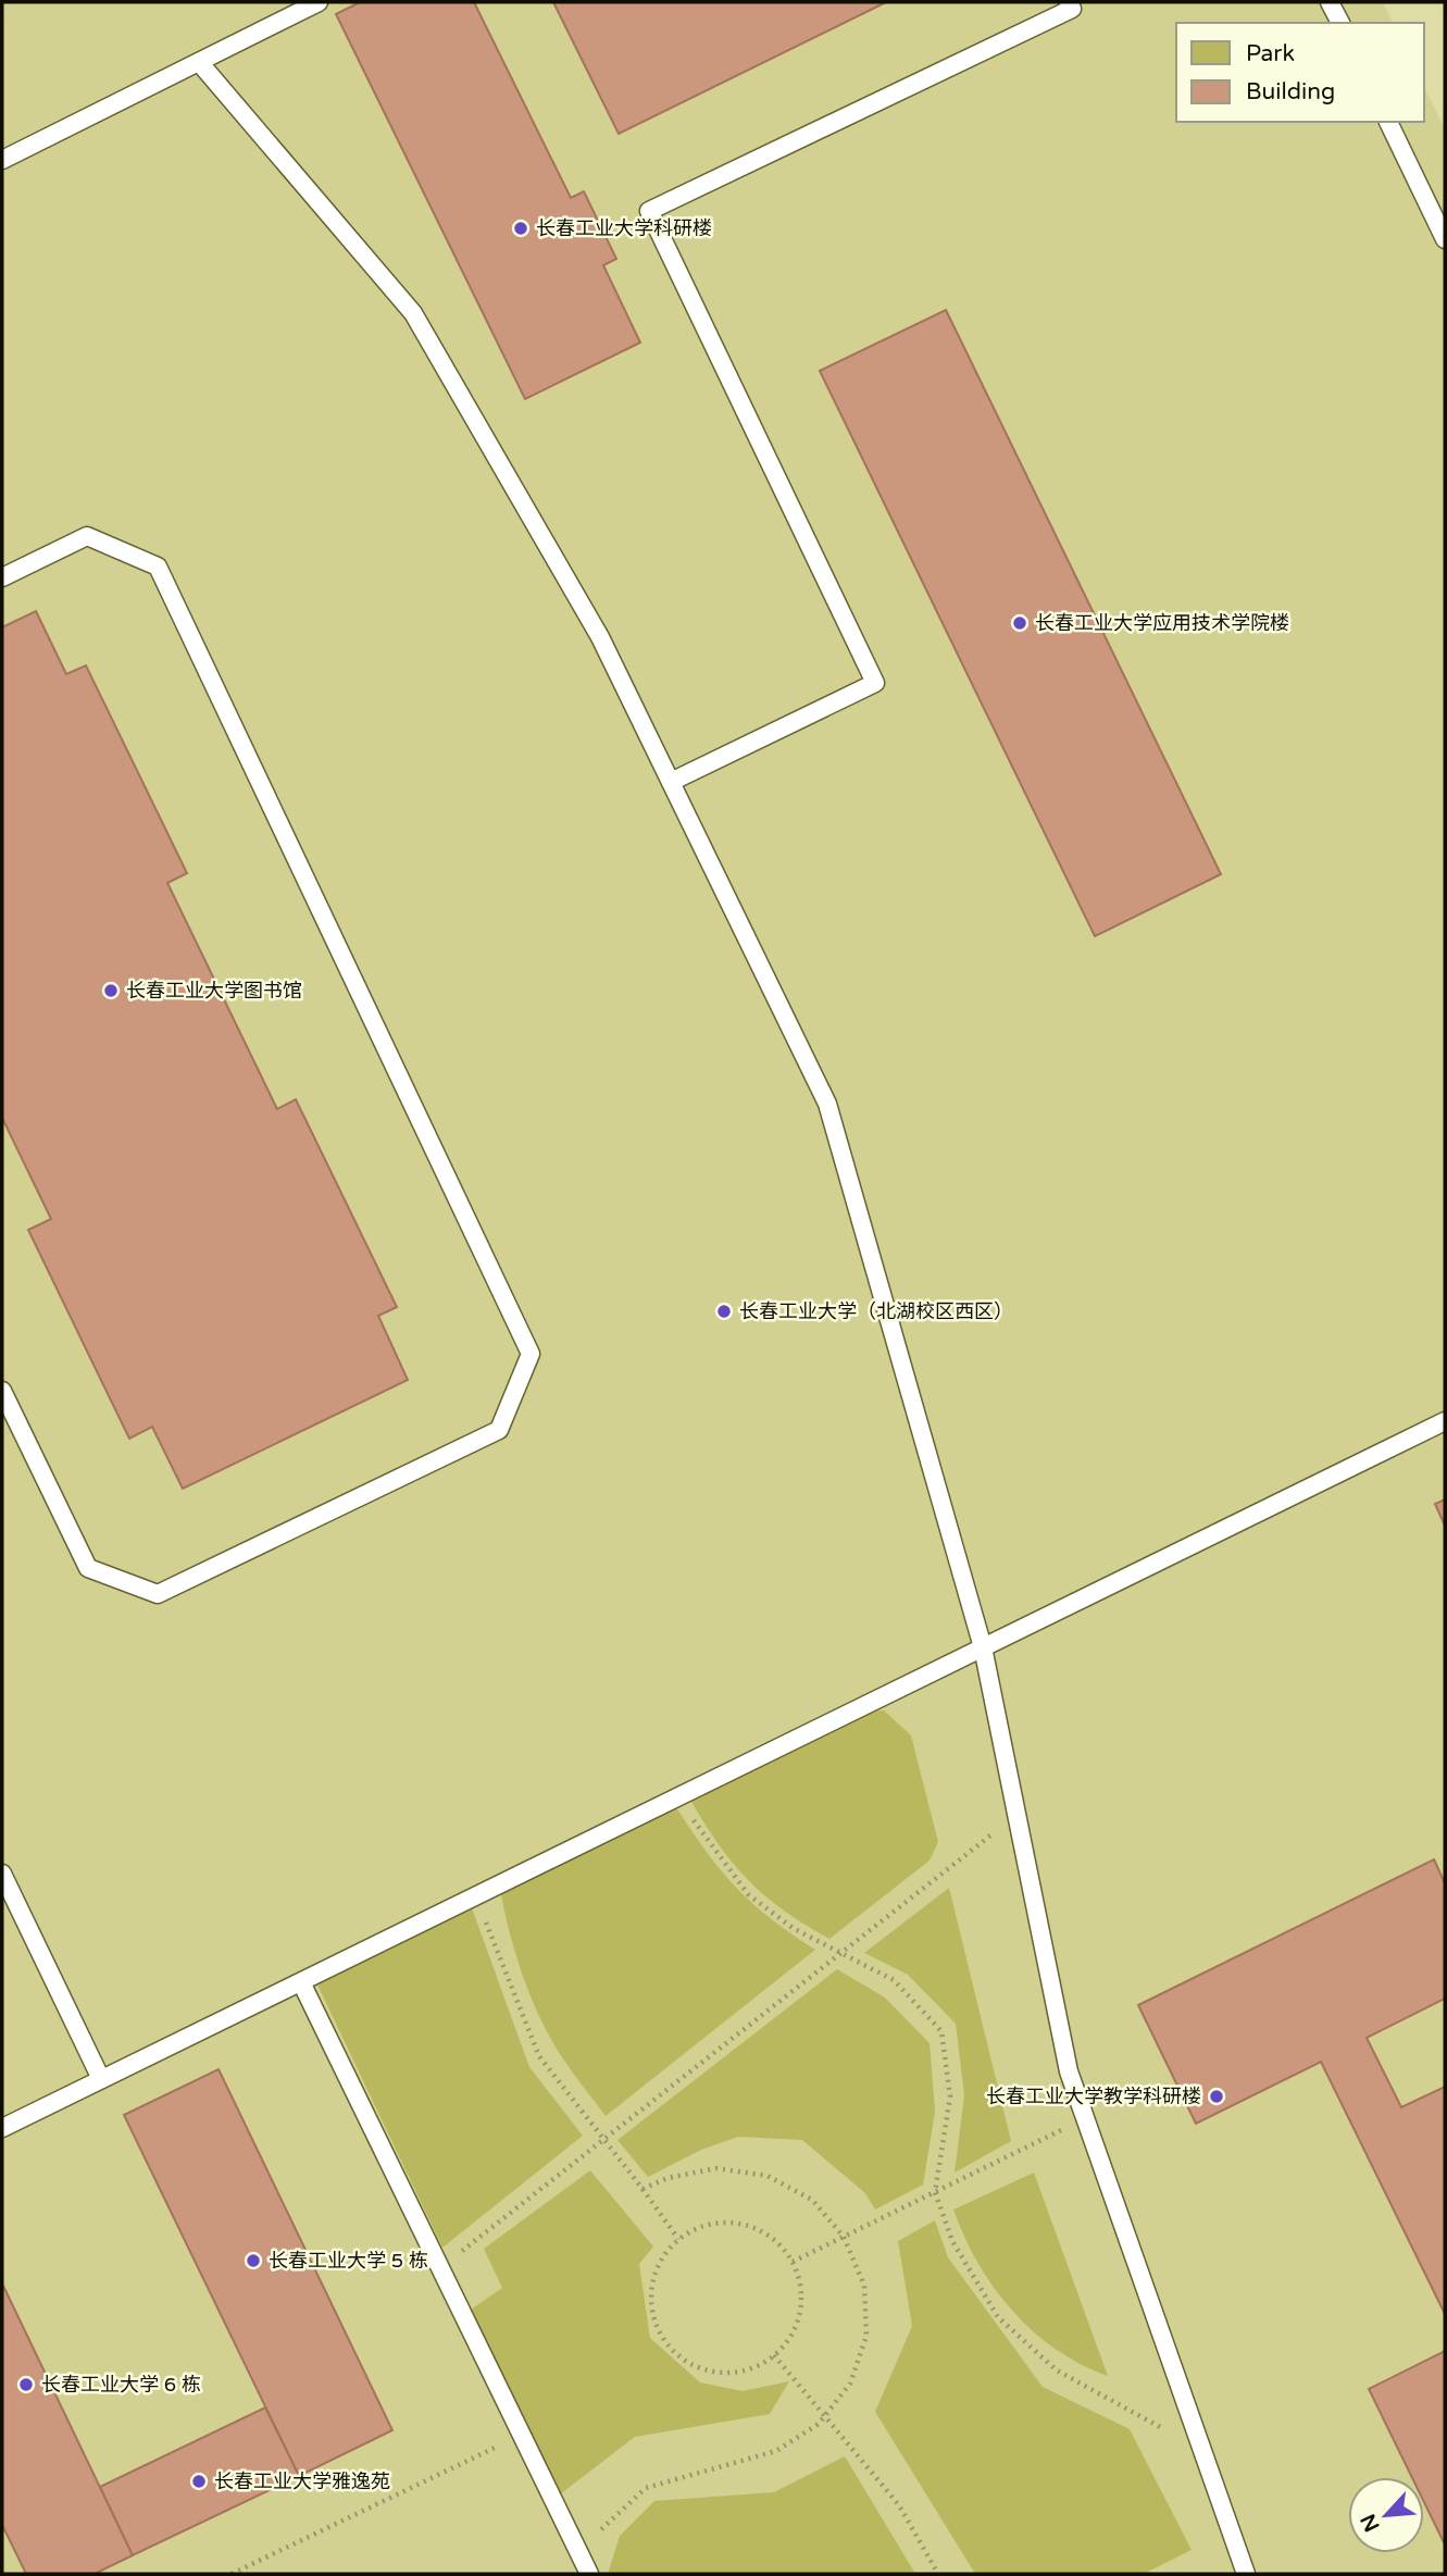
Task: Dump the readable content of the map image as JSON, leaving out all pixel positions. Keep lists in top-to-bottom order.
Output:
{
  "places": [
    "长春工业大学科研楼",
    "长春工业大学应用技术学院楼",
    "长春工业大学图书馆",
    "长春工业大学（北湖校区西区）",
    "长春工业大学教学科研楼",
    "长春工业大学 5 栋",
    "长春工业大学 6 栋",
    "长春工业大学雅逸苑"
  ],
  "legend": ["Park", "Building"],
  "north": "bottom left"
}
